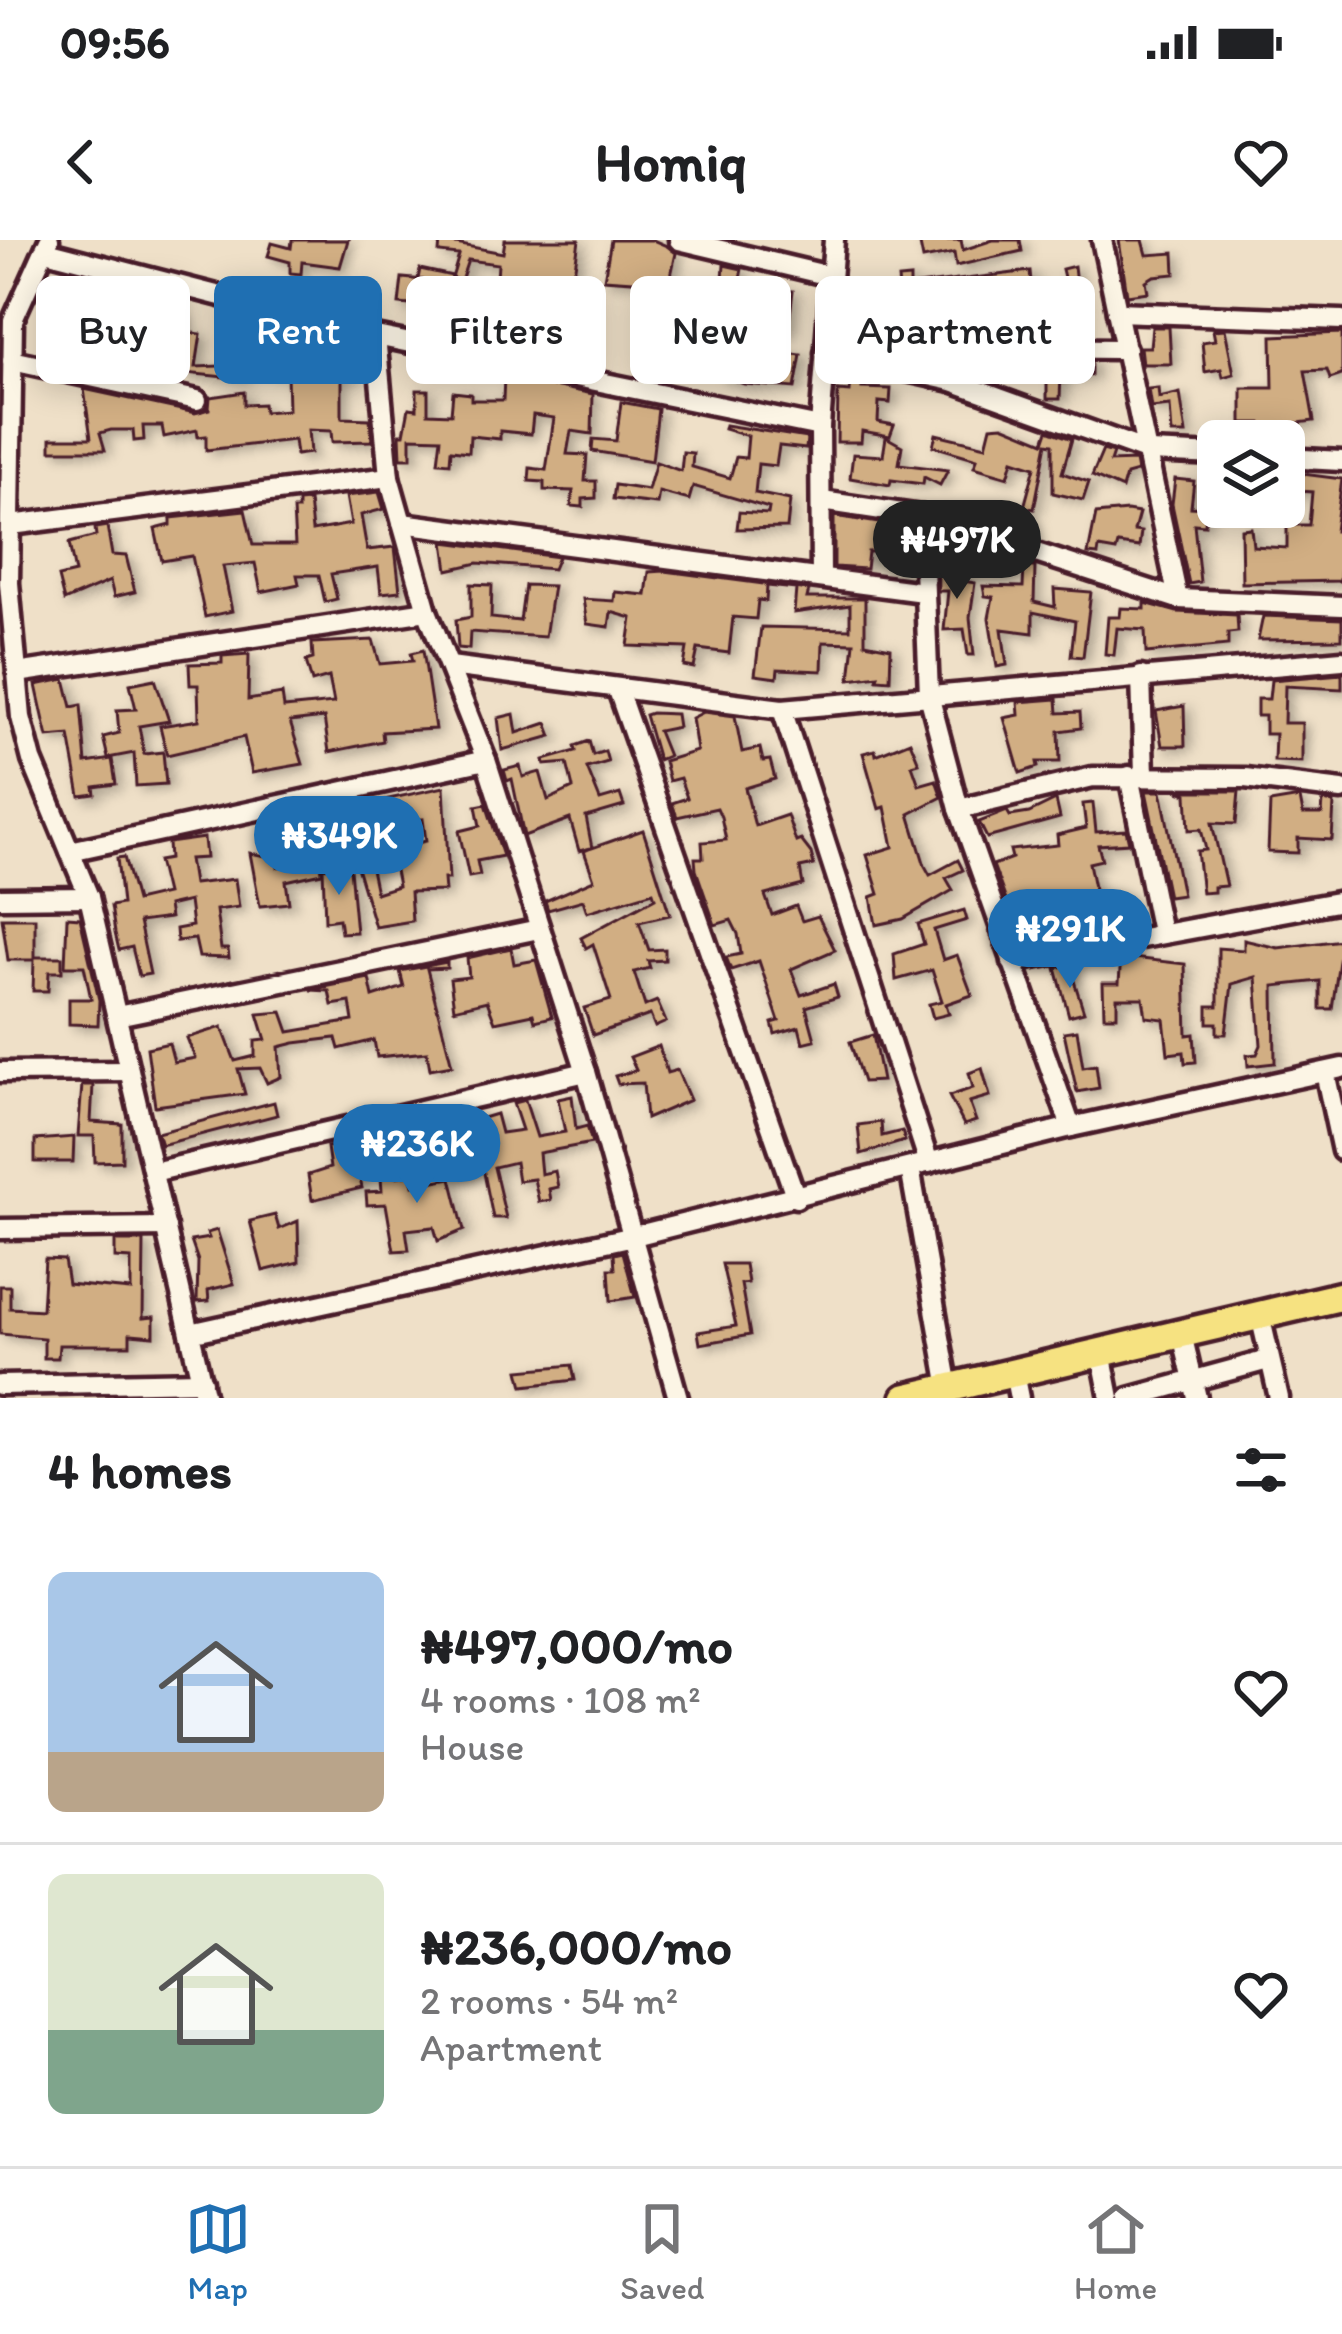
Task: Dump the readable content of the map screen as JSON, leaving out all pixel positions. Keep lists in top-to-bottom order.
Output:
{
  "page": {
    "status": "09:56",
    "header": "Homiq",
    "chip": [
      "Buy",
      "Rent",
      "Filters",
      "New",
      "Apartment"
    ],
    "price": [
      "₦497K",
      "₦349K",
      "₦291K",
      "₦236K"
    ],
    "heading": "4 homes",
    "list": [
      {
        "name": "₦497,000/mo",
        "note": "4 rooms · 108 m² · House"
      },
      {
        "name": "₦236,000/mo",
        "note": "2 rooms · 54 m² · Apartment"
      }
    ],
    "tabs": ["Map", "Saved", "Home"]
  }
}
